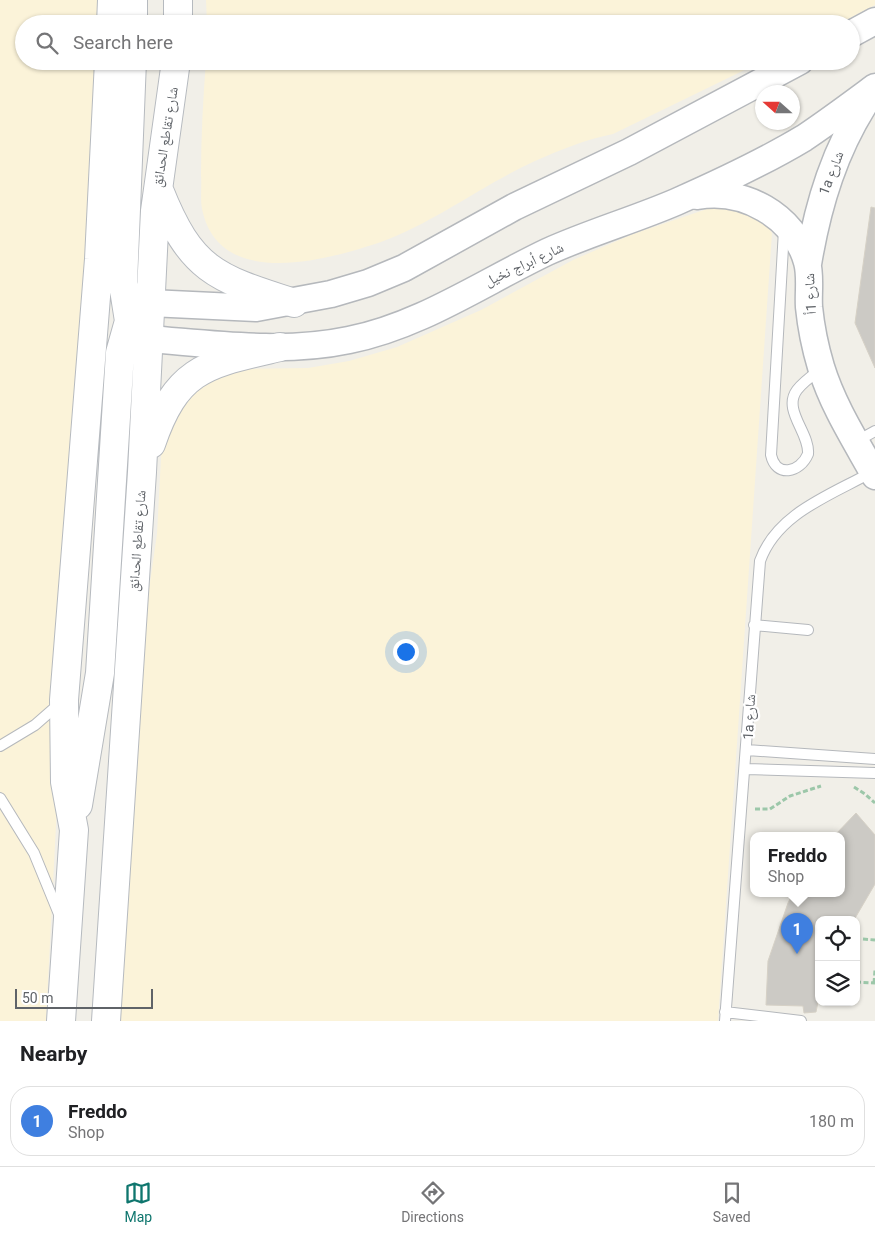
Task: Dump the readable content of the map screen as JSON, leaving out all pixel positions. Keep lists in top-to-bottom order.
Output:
{
  "streets": {
    "main road": ["شارع تقاطع الحدائق"],
    "street": ["1a شارع", "شارع أبراج نخيل", "شارع 1أ"]
  },
  "crossings": [
    ["شارع تقاطع الحدائق", "شارع أبراج نخيل"],
    ["1a شارع", "شارع أبراج نخيل"],
    ["1a شارع", "شارع 1أ"],
    ["شارع أبراج نخيل", "شارع 1أ"]
  ],
  "scale_bar": "50 m",
  "north": "left",
  "page": {
    "search": "Search here",
    "popup": ["Freddo", "Shop"],
    "pins": "1",
    "scale": "50 m",
    "heading": "Nearby",
    "list": [
      {
        "mark": "1",
        "name": "Freddo",
        "note": "Shop",
        "value": "180 m"
      }
    ],
    "nav": ["Map", "Directions", "Saved"]
  }
}
